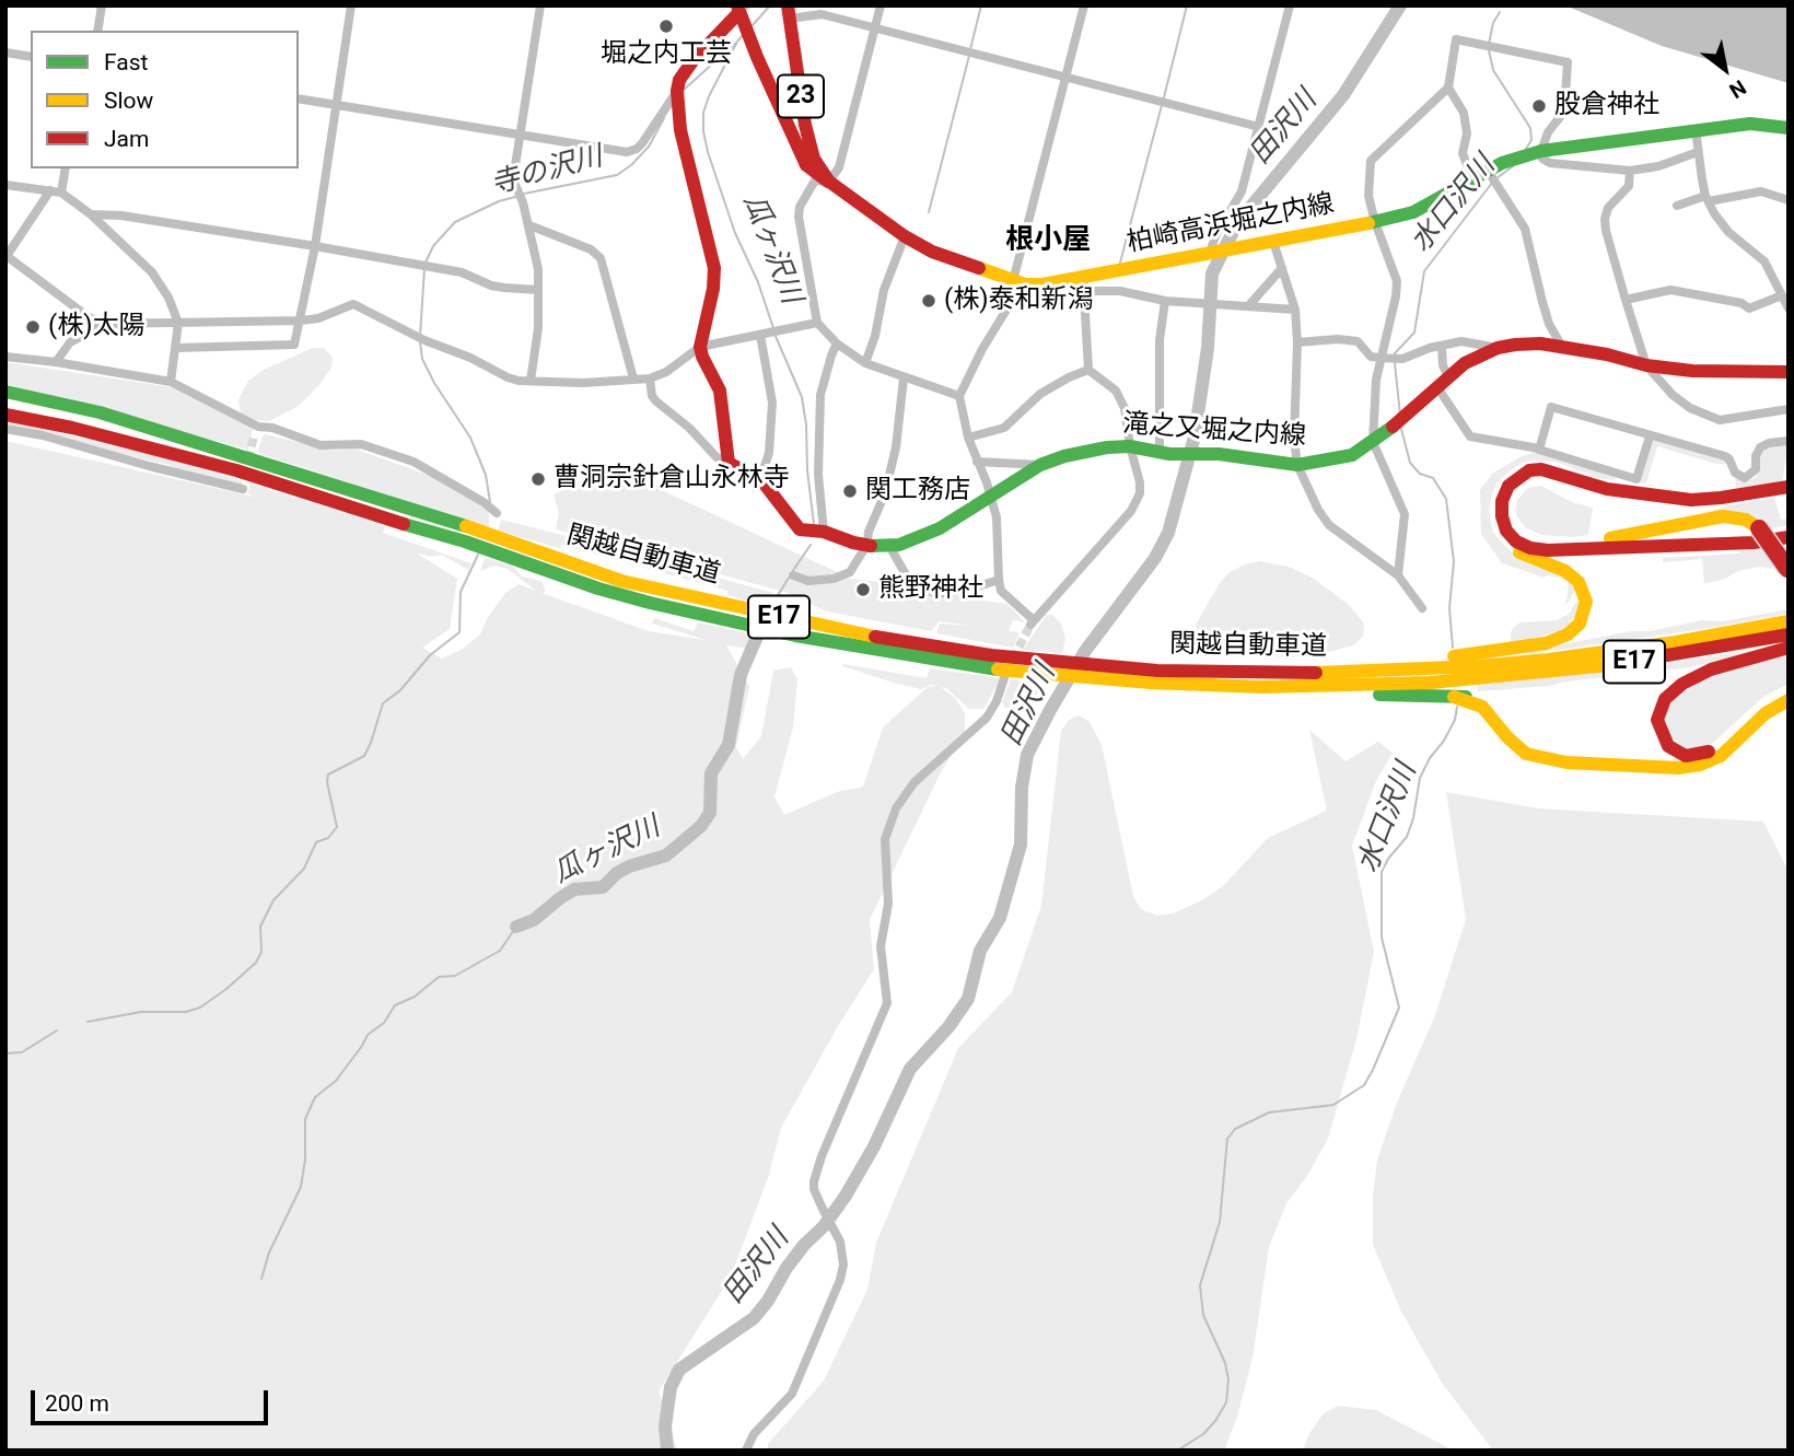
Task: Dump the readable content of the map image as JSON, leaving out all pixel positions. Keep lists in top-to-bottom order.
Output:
{
  "streets": {
    "main road": [
      "23",
      "柏崎高浜堀之内線",
      "滝之又堀之内線",
      "関越自動車道",
      "E17"
    ]
  },
  "districts": ["根小屋"],
  "water": [
    "田沢川",
    "寺の沢川",
    "水口沢川",
    "瓜ヶ沢川"
  ],
  "places": [
    "堀之内工芸",
    "股倉神社",
    "(株)泰和新潟",
    "(株)太陽",
    "曹洞宗針倉山永林寺",
    "関工務店",
    "熊野神社"
  ],
  "legend": ["Fast", "Slow", "Jam"],
  "scale_bar": "200 m",
  "north": "bottom right"
}
